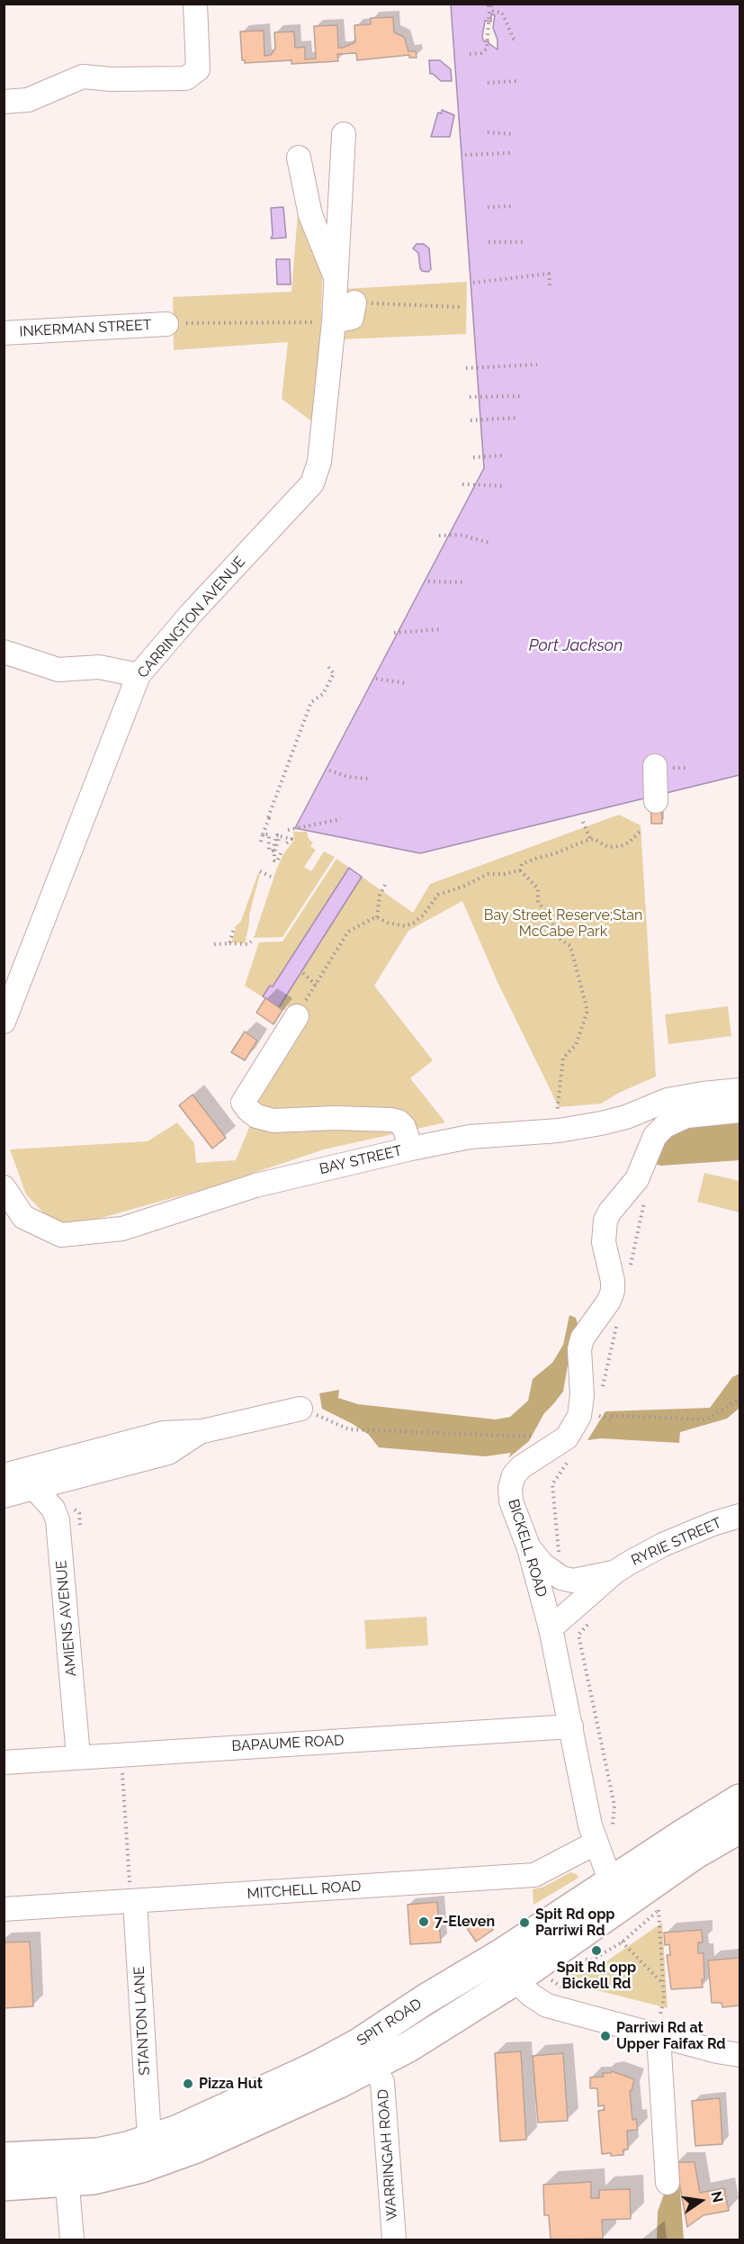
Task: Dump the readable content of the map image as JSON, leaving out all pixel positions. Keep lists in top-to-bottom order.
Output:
{
  "streets": {
    "highway": ["SPIT ROAD"],
    "street": [
      "INKERMAN STREET",
      "CARRINGTON AVENUE",
      "BAY STREET",
      "RYRIE STREET",
      "BICKELL ROAD",
      "AMIENS AVENUE",
      "BAPAUME ROAD",
      "MITCHELL ROAD",
      "STANTON LANE",
      "WARRINGAH ROAD"
    ]
  },
  "crossings": [
    ["RYRIE STREET", "BICKELL ROAD"],
    ["BICKELL ROAD", "BAPAUME ROAD"],
    ["BICKELL ROAD", "MITCHELL ROAD"],
    ["BICKELL ROAD", "SPIT ROAD"],
    ["AMIENS AVENUE", "BAPAUME ROAD"],
    ["MITCHELL ROAD", "STANTON LANE"],
    ["STANTON LANE", "SPIT ROAD"],
    ["SPIT ROAD", "WARRINGAH ROAD"]
  ],
  "water": ["Port Jackson"],
  "parks": ["Bay Street Reserve;Stan McCabe Park"],
  "places": [
    "7-Eleven",
    "Spit Rd opp Parriwi Rd",
    "Spit Rd opp Bickell Rd",
    "Parriwi Rd at Upper Faifax Rd",
    "Pizza Hut"
  ],
  "north": "right"
}
